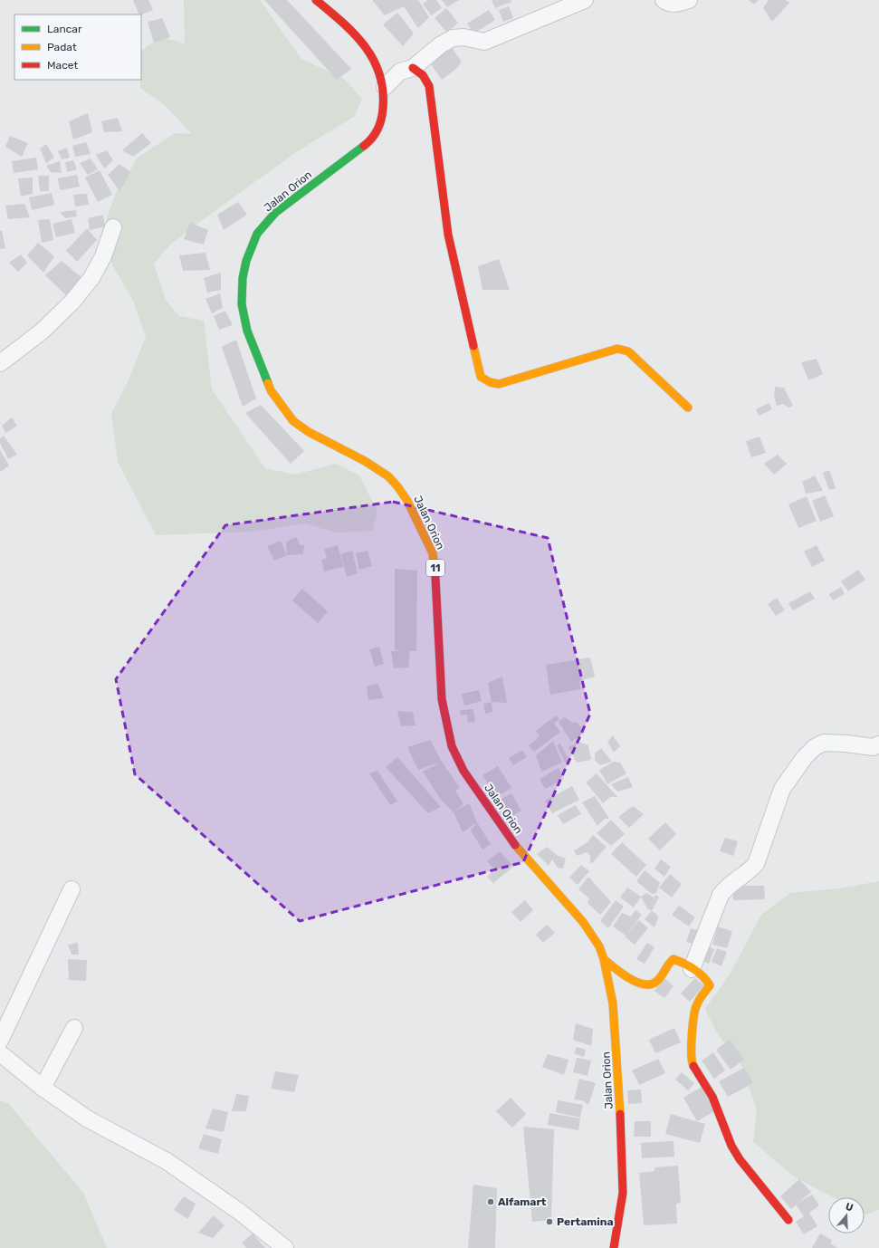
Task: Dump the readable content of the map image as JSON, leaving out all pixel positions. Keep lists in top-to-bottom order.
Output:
{
  "streets": {
    "main road": ["Jalan Orion", "11"]
  },
  "places": ["Alfamart", "Pertamina"],
  "legend": ["Lancar", "Padat", "Macet"],
  "north": "top"
}
